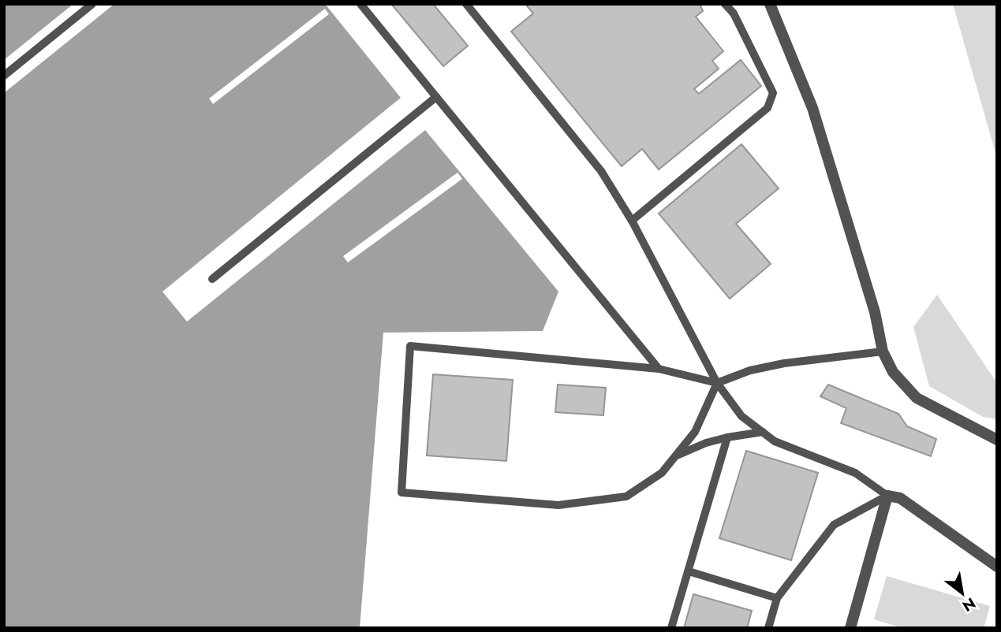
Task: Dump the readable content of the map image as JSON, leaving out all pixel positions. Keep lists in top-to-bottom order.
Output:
{
  "north": "bottom right"
}
